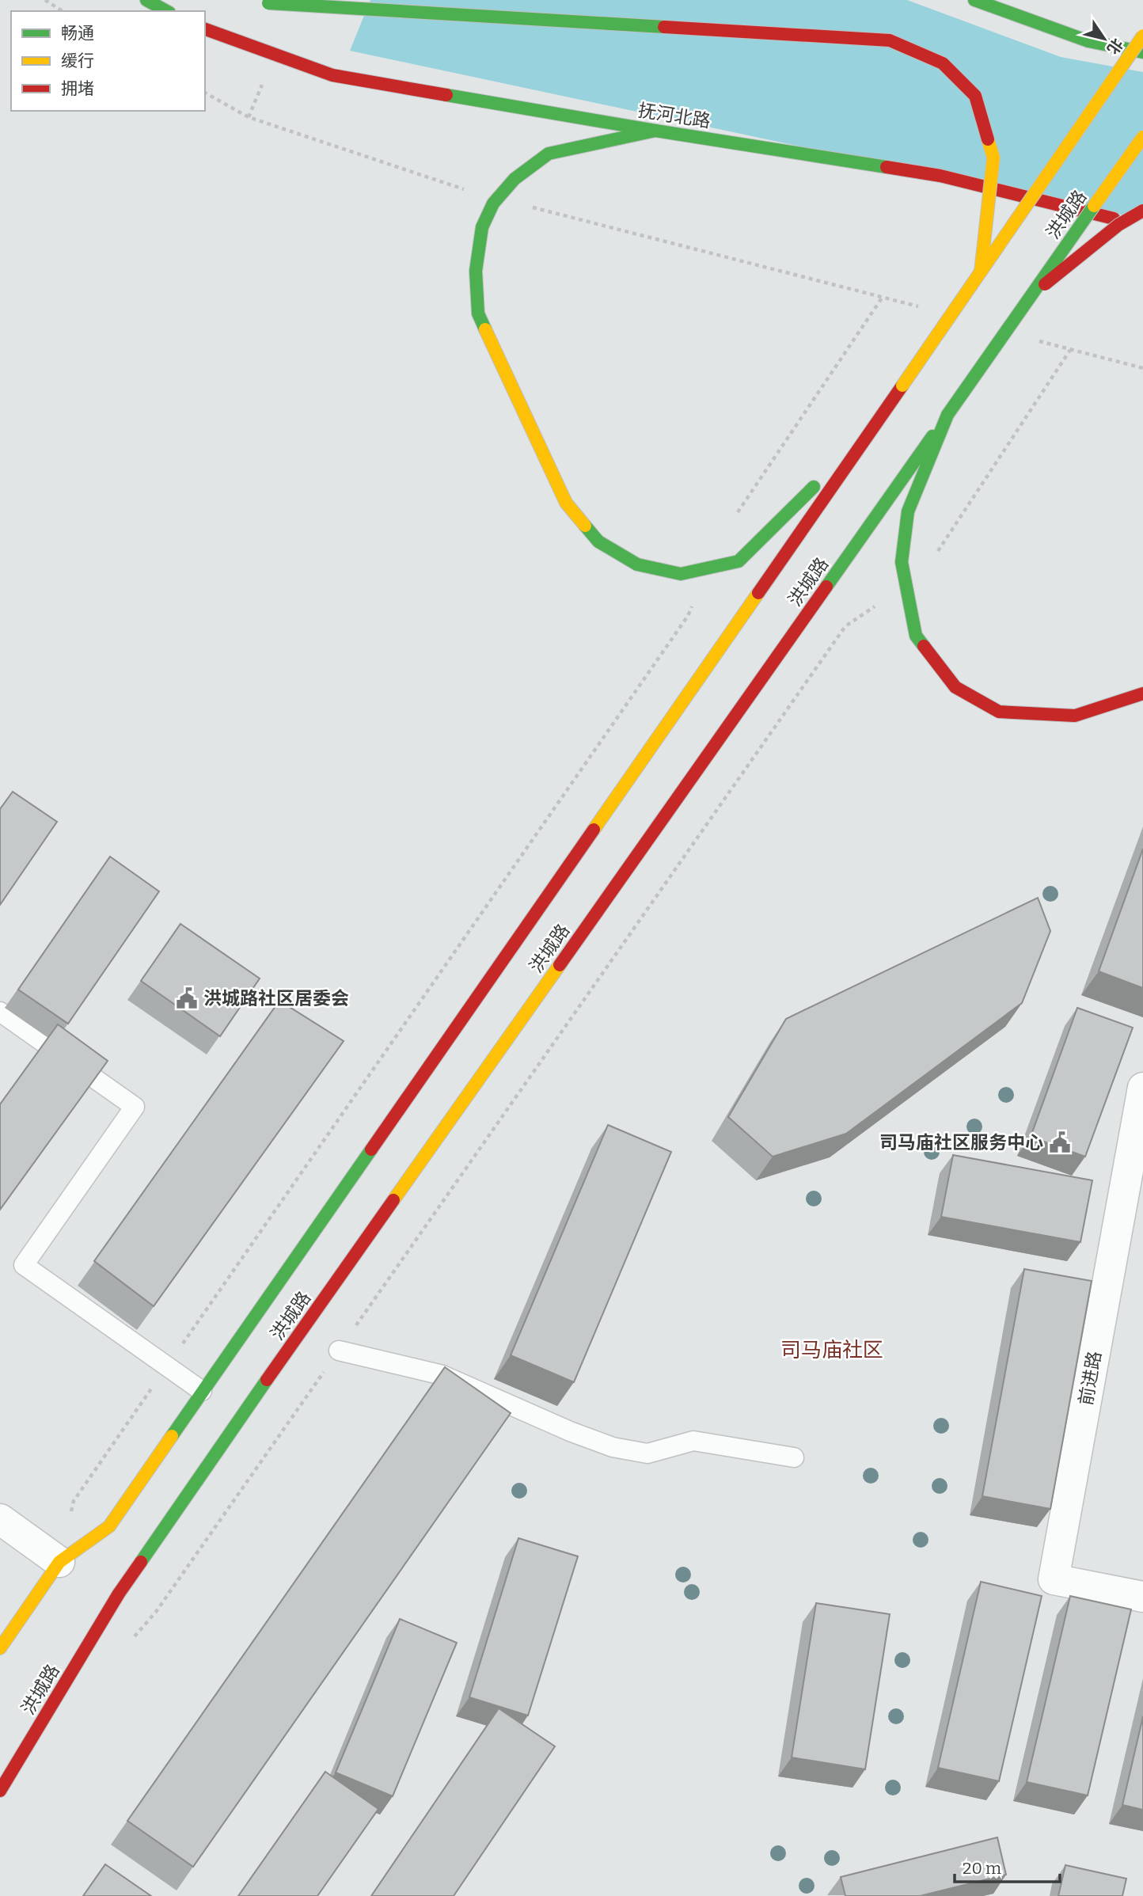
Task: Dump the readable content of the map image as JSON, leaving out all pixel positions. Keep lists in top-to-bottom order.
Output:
{
  "streets": {
    "main road": ["抚河北路", "洪城路"],
    "street": ["前进路"]
  },
  "districts": ["司马庙社区"],
  "places": {
    "public building": ["洪城路社区居委会", "司马庙社区服务中心"]
  },
  "legend": ["畅通", "缓行", "拥堵"],
  "scale_bar": "20 m",
  "north": "bottom right"
}
